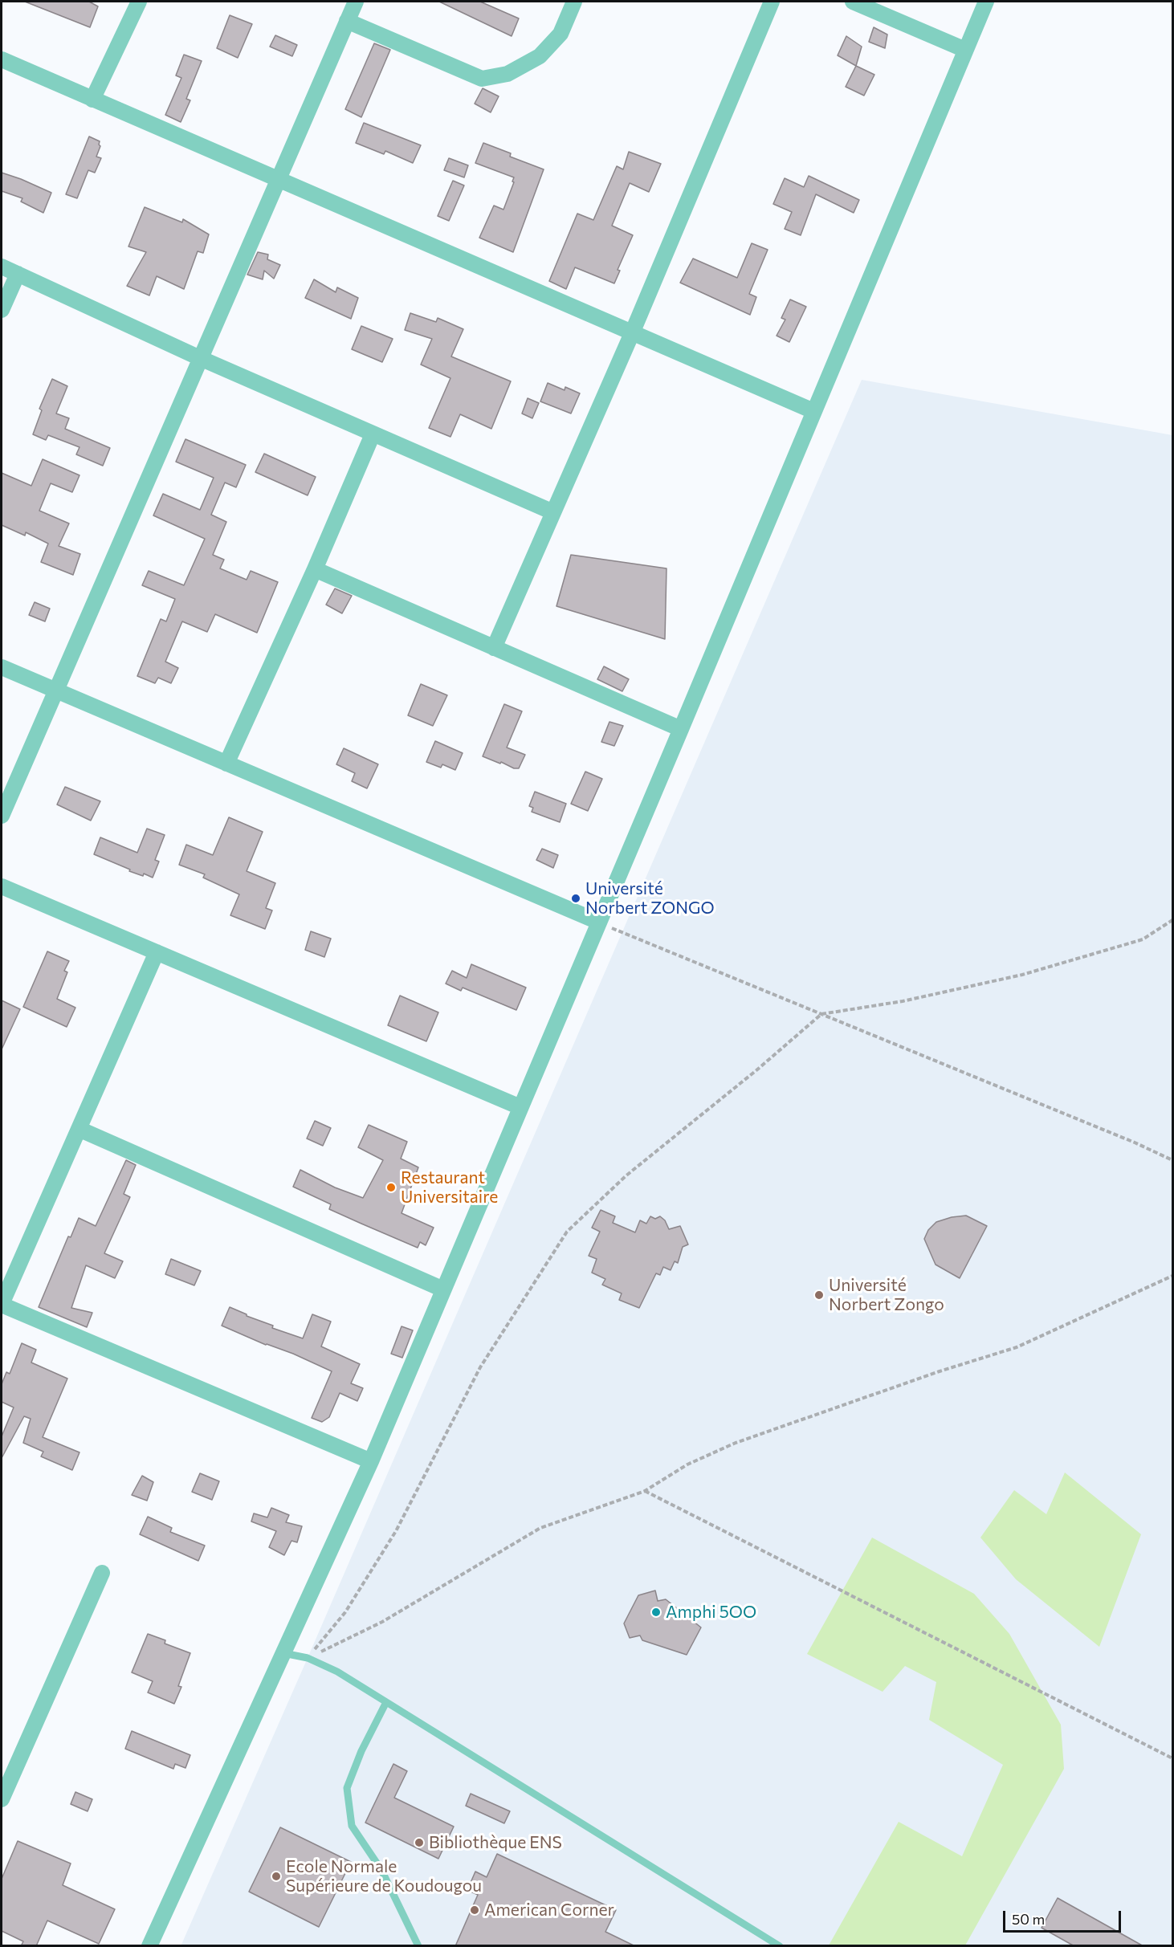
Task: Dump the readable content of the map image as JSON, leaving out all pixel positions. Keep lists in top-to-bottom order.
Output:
{
  "places": [
    "Université Norbert ZONGO",
    "Restaurant Universitaire",
    "Université Norbert Zongo",
    "Amphi 5OO",
    "Bibliothèque ENS",
    "Ecole Normale Supérieure de Koudougou",
    "American Corner"
  ],
  "scale_bar": "50 m"
}
